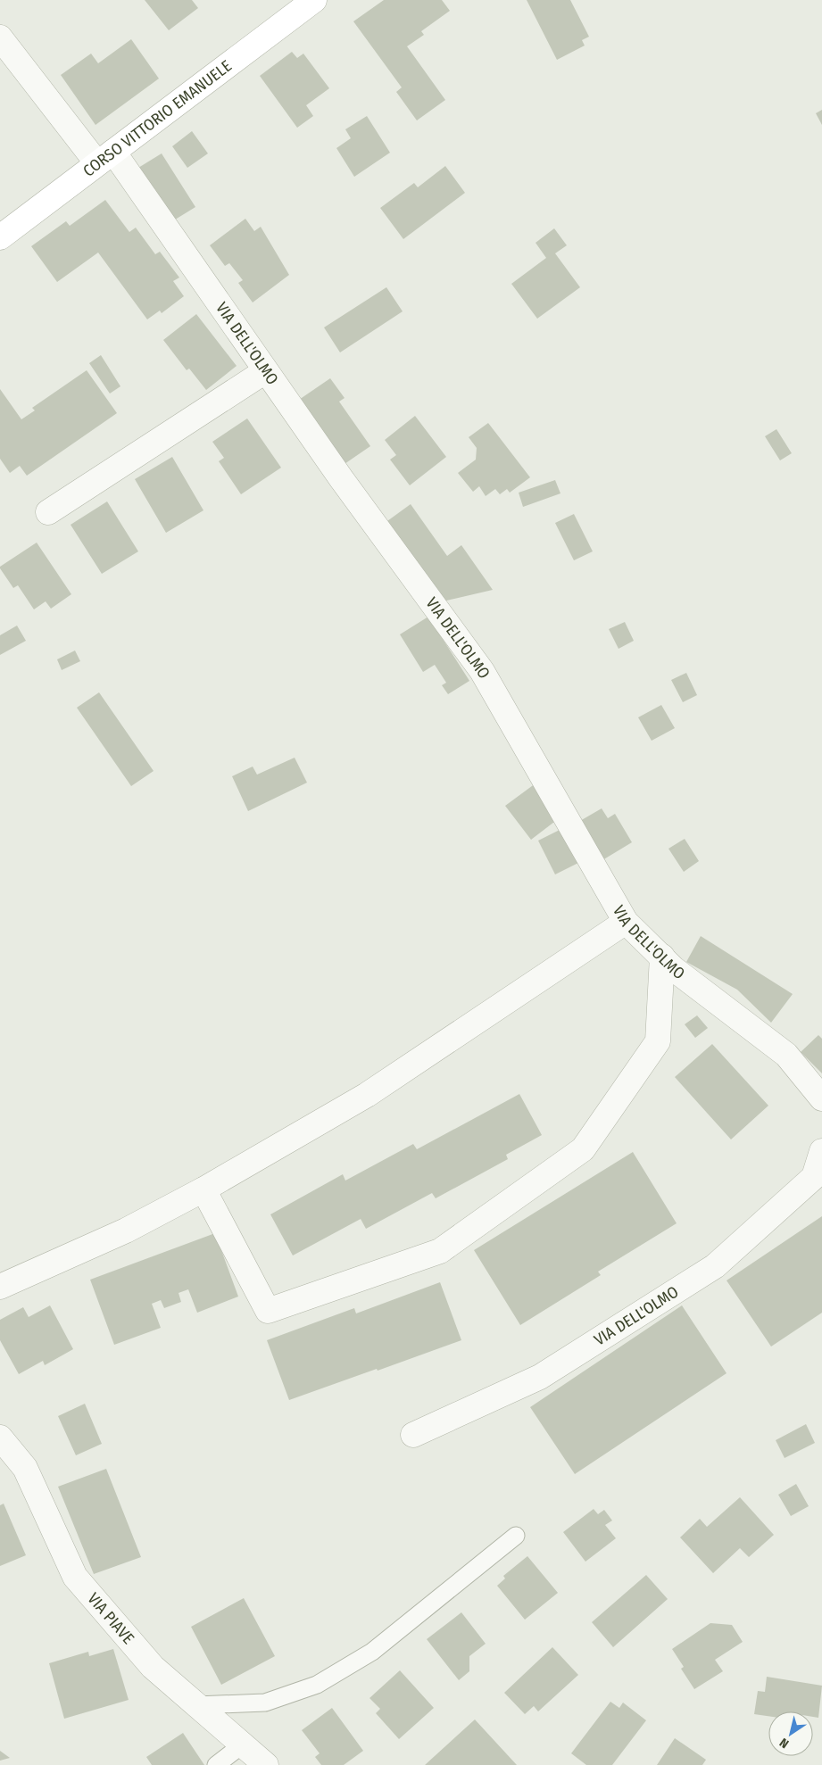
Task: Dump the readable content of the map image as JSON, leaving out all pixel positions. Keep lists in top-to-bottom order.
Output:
{
  "streets": {
    "main road": ["CORSO VITTORIO EMANUELE"],
    "street": ["VIA DELL'OLMO", "VIA PIAVE"]
  },
  "crossings": [
    ["CORSO VITTORIO EMANUELE", "VIA DELL'OLMO"]
  ],
  "north": "bottom left"
}
